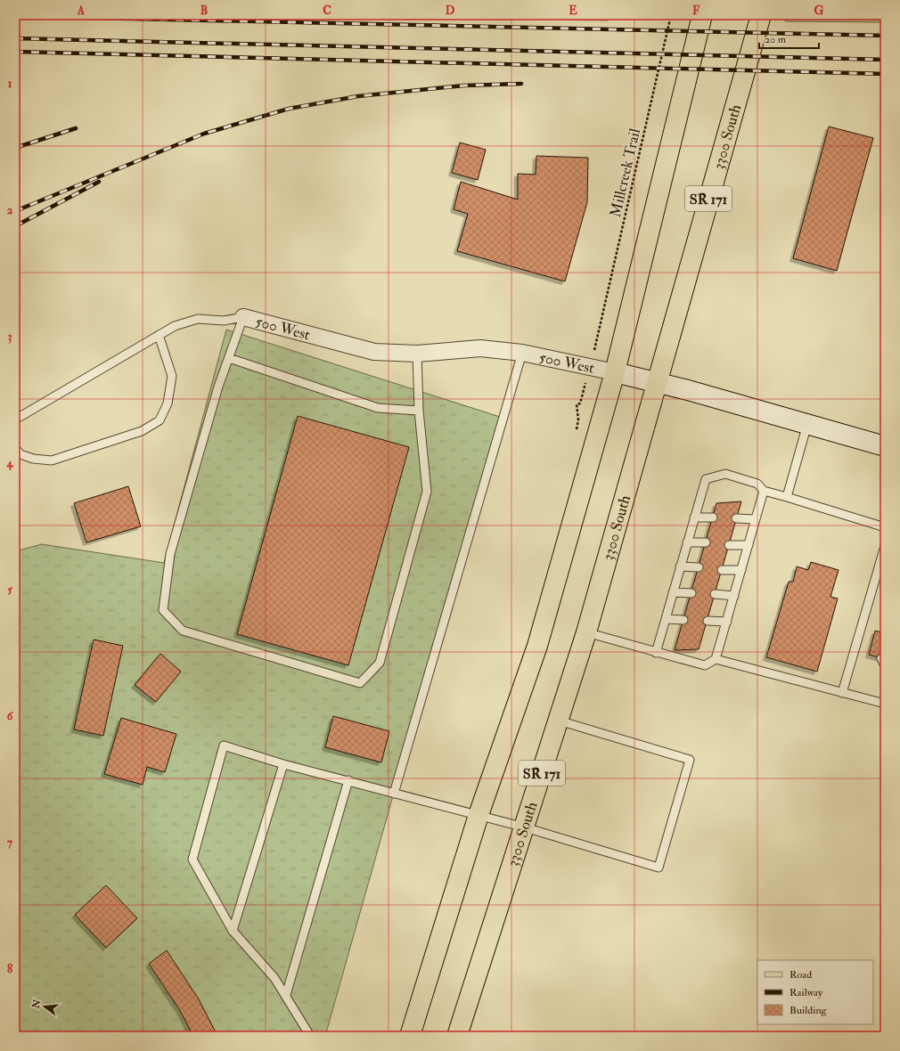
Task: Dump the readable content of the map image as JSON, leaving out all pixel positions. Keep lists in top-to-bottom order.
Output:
{
  "streets": {
    "main road": ["3300 South", "SR 171", "500 West"],
    "path": ["Millcreek Trail"]
  },
  "crossings": [
    ["3300 South", "500 West"],
    ["SR 171", "500 West"]
  ],
  "legend": ["Road", "Railway", "Building"],
  "scale_bar": "20 m",
  "north": "left",
  "grid": {
    "columns": [
      "A",
      "B",
      "C",
      "D",
      "E",
      "F",
      "G"
    ],
    "rows": [
      "1",
      "2",
      "3",
      "4",
      "5",
      "6",
      "7",
      "8"
    ]
  }
}
